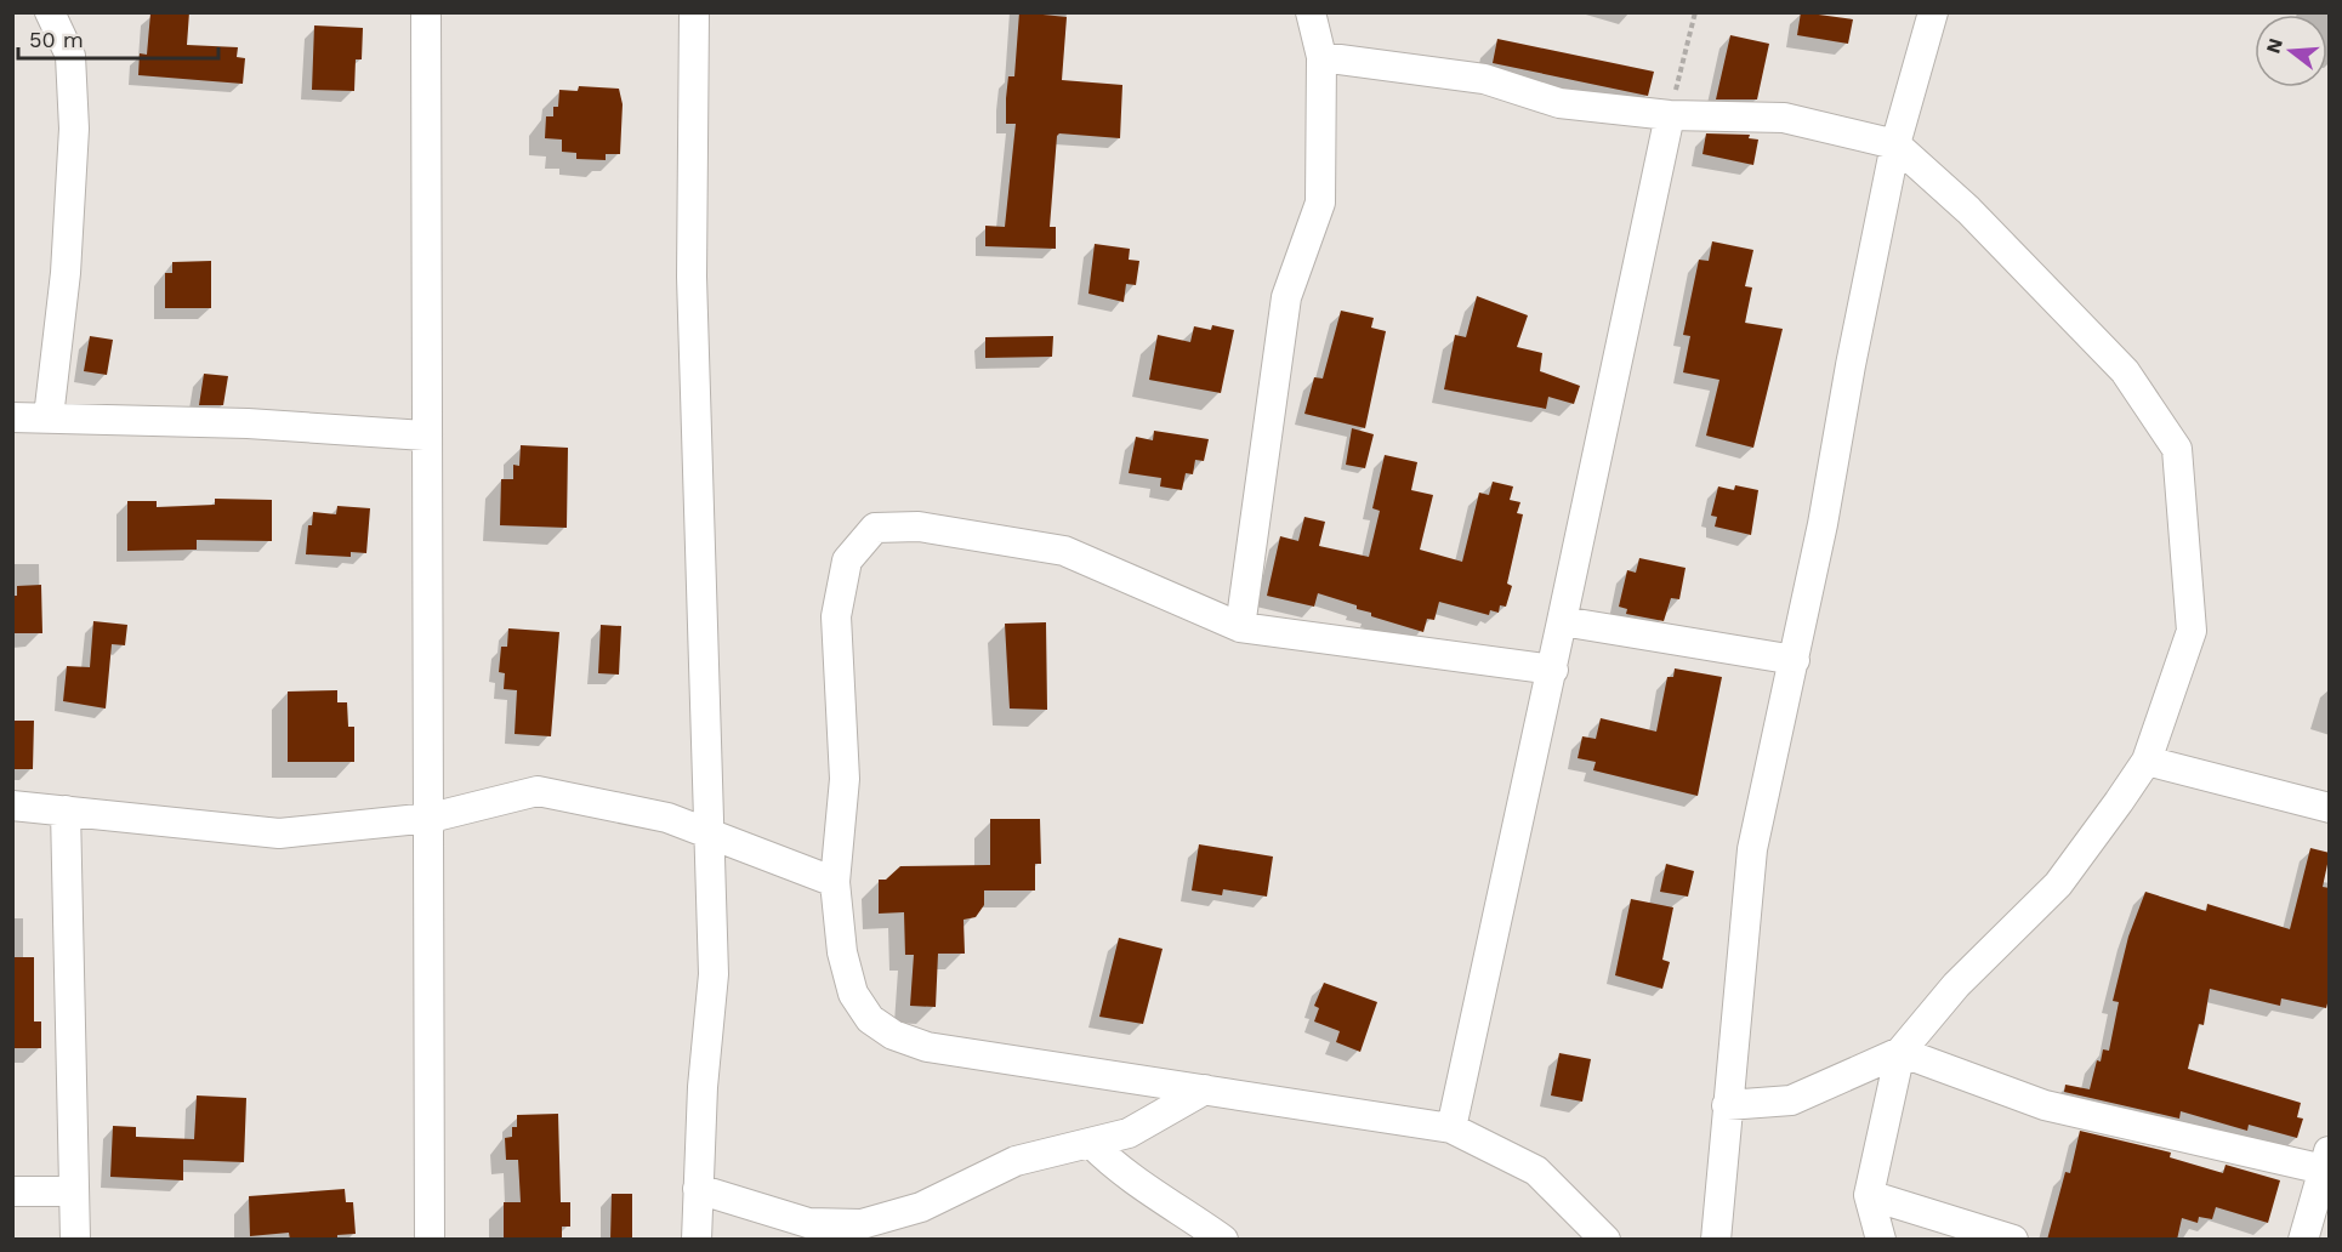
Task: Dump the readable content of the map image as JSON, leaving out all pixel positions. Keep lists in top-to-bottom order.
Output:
{
  "scale_bar": "50 m",
  "north": "left"
}
